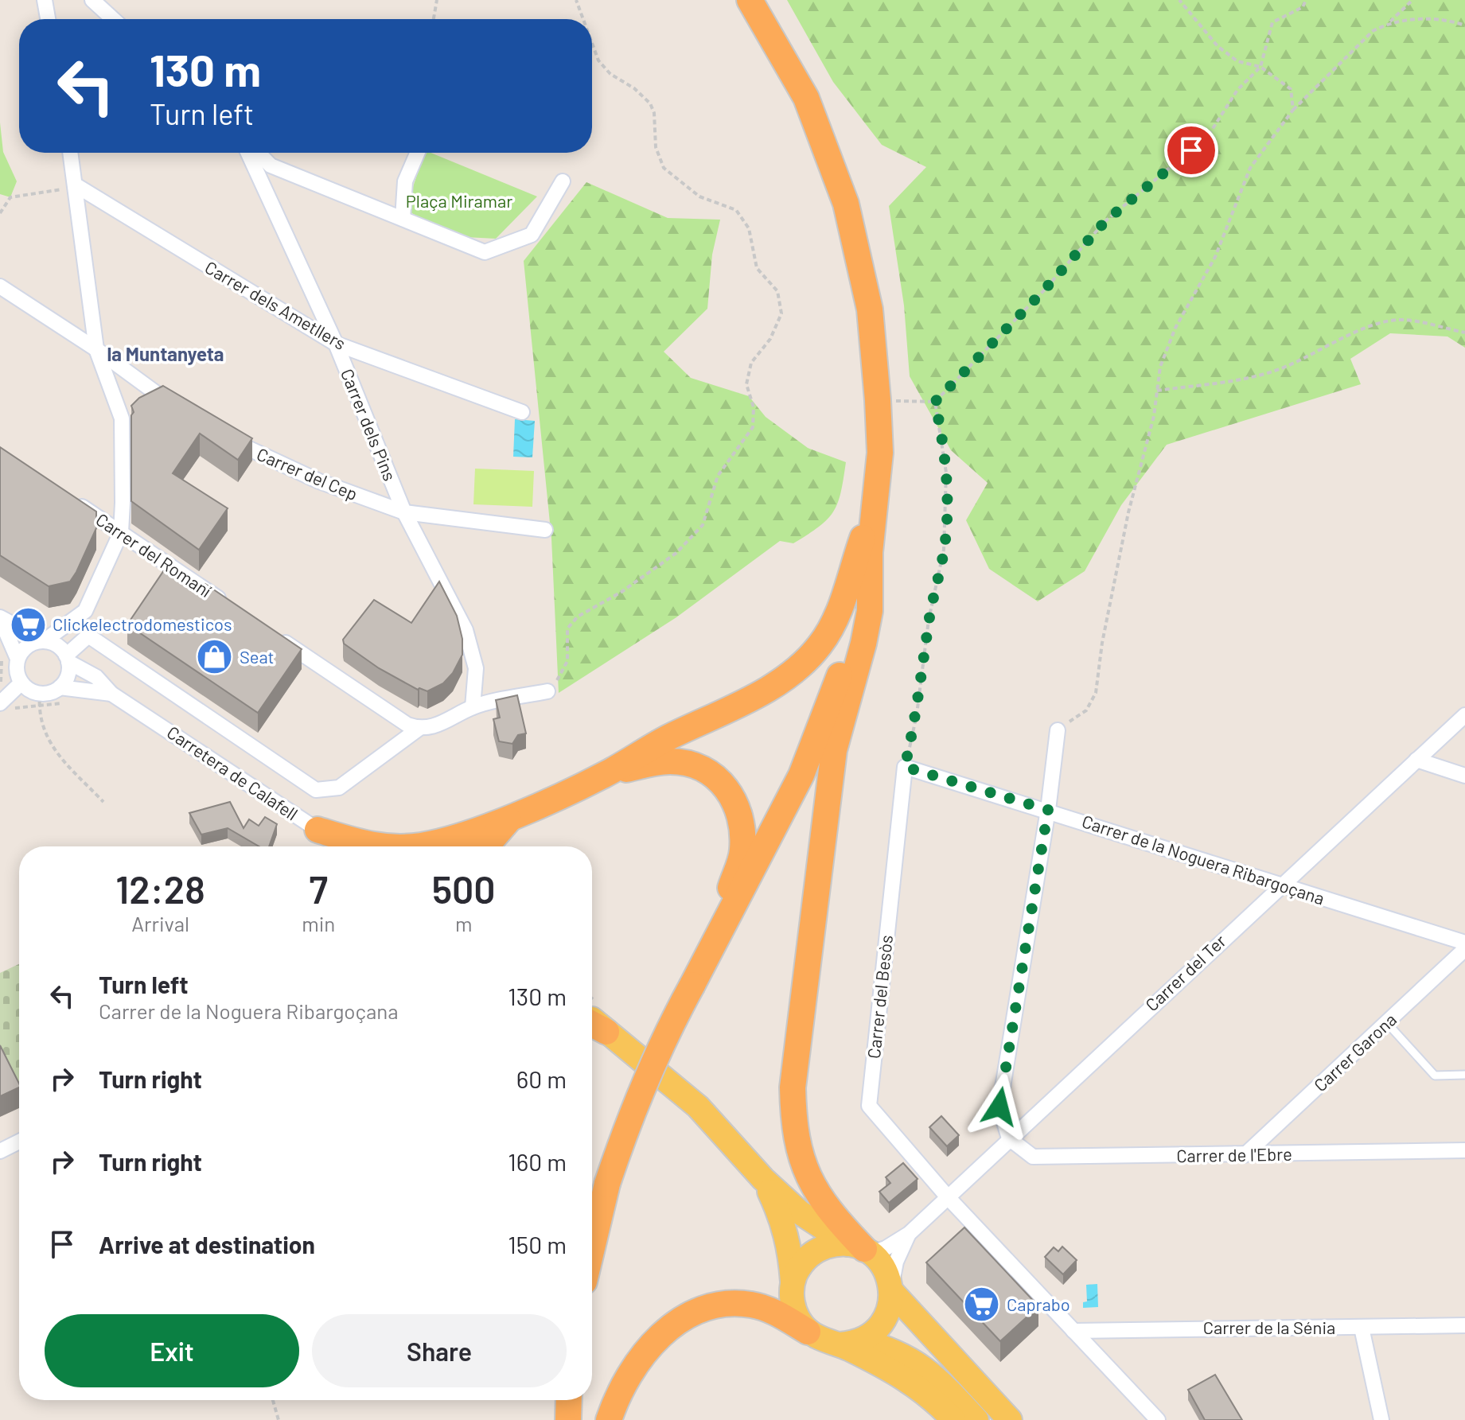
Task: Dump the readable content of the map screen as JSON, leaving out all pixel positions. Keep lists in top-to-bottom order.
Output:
{
  "streets": {
    "main road": ["Carretera de Calafell"],
    "street": [
      "Carrer dels Ametllers",
      "Carrer dels Pins",
      "Carrer del Cep",
      "Carrer del Romaní",
      "Carrer de la Noguera Ribargoçana",
      "Carrer del Ter",
      "Carrer del Besòs",
      "Carrer Garona",
      "Carrer de l'Ebre",
      "Carrer de la Sénia"
    ]
  },
  "crossings": [
    ["Carrer dels Ametllers", "Carrer dels Pins"],
    ["Carrer dels Pins", "Carrer del Cep"],
    ["Carrer de la Noguera Ribargoçana", "Carrer del Ter"],
    ["Carrer de la Noguera Ribargoçana", "Carrer del Besòs"],
    ["Carrer del Ter", "Carrer del Besòs"],
    ["Carrer del Ter", "Carrer de l'Ebre"],
    ["Carrer del Besòs", "Carrer de la Sénia"],
    ["Carrer Garona", "Carrer de l'Ebre"]
  ],
  "districts": ["la Muntanyeta"],
  "parks": ["Plaça Miramar"],
  "places": {
    "supermarket": ["Clickelectrodomesticos", "Caprabo"],
    "shop": ["Seat"]
  },
  "page": {
    "turn": ["130 m", "Turn left"],
    "eta": [
      "12:28",
      "Arrival",
      "7",
      "min",
      "500",
      "m"
    ],
    "list": [
      {
        "name": "Turn left",
        "note": "Carrer de la Noguera Ribargoçana",
        "value": "130 m"
      },
      {
        "name": "Turn right",
        "value": "60 m"
      },
      {
        "name": "Turn right",
        "value": "160 m"
      },
      {
        "name": "Arrive at destination",
        "value": "150 m"
      }
    ],
    "buttons": ["Exit", "Share"]
  }
}
